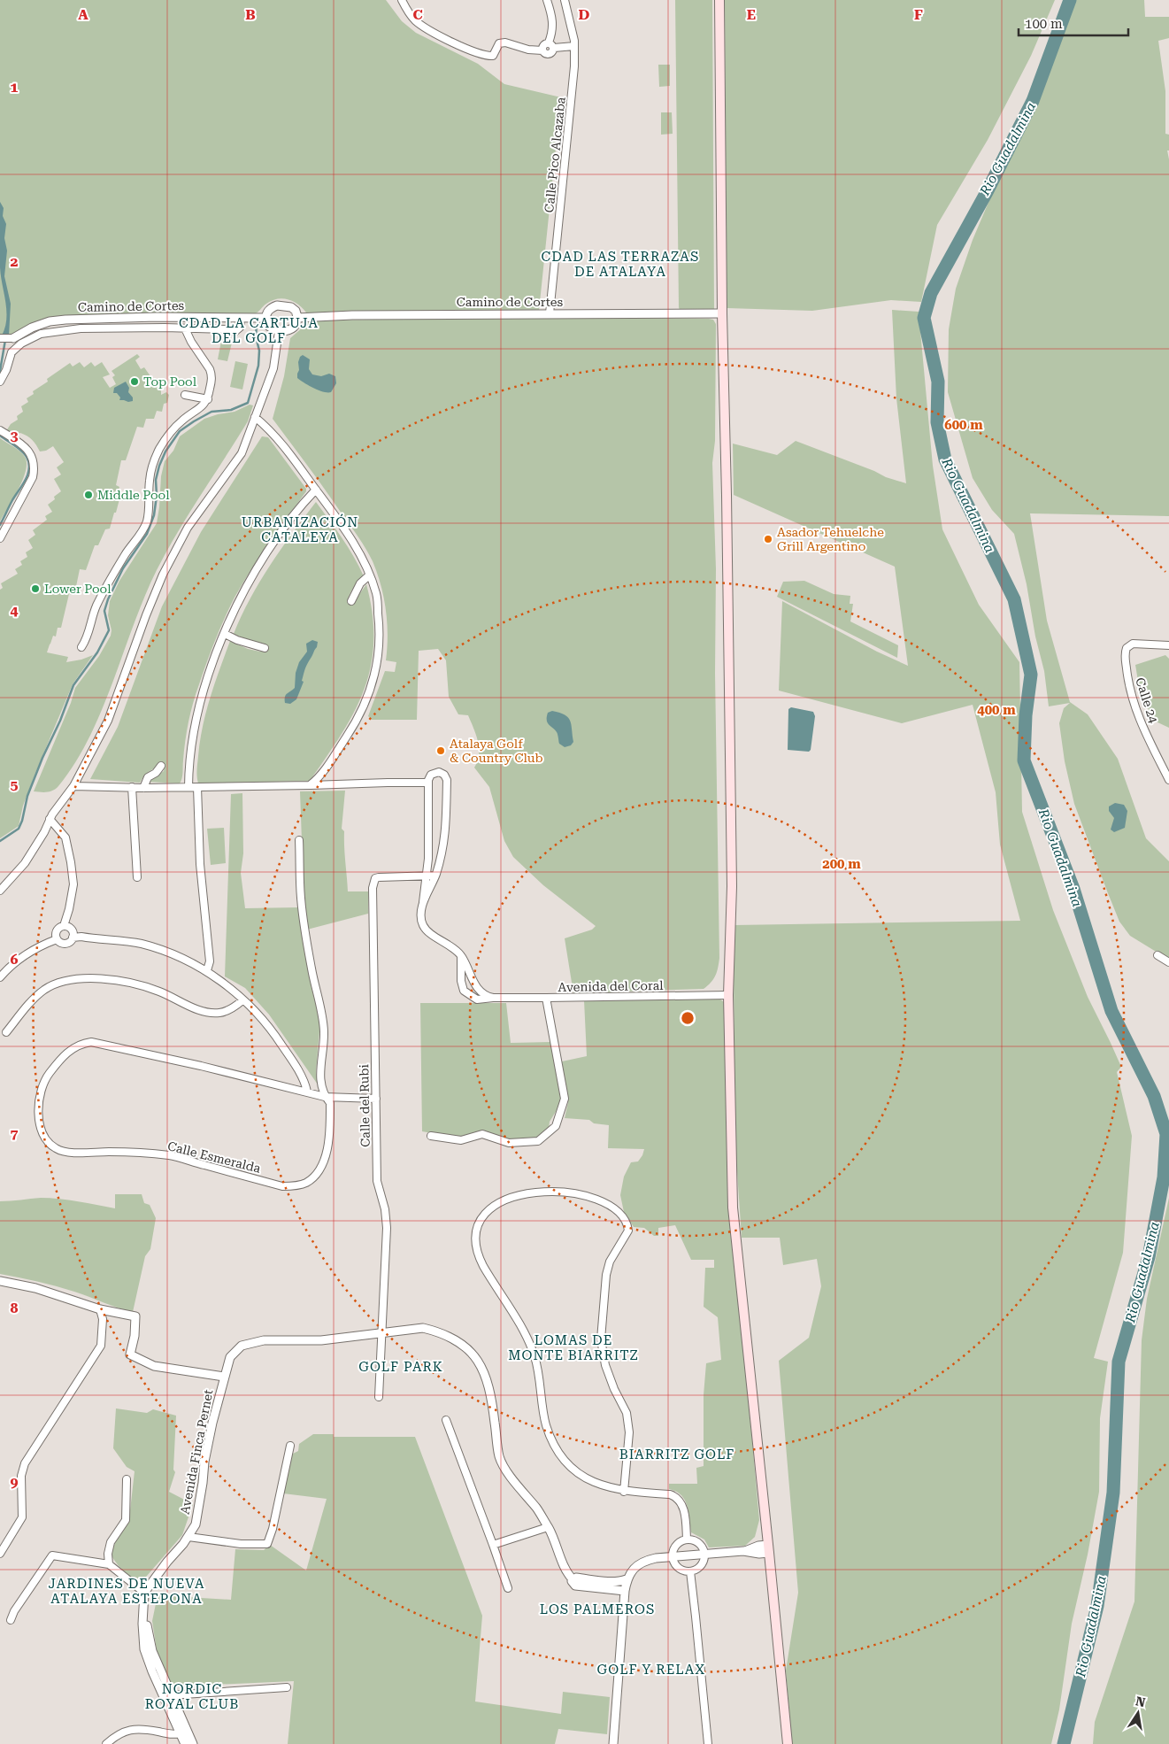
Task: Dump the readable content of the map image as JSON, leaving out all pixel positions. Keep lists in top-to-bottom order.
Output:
{
  "streets": {
    "street": [
      "Calle Pico Alcazaba",
      "Camino de Cortes",
      "Calle 24",
      "Avenida del Coral",
      "Calle del Rubi",
      "Calle Esmeralda",
      "Avenida Finca Pernet"
    ]
  },
  "crossings": [
    ["Calle Pico Alcazaba", "Camino de Cortes"],
    ["Calle del Rubi", "Calle Esmeralda"],
    ["Calle del Rubi", "Avenida Finca Pernet"]
  ],
  "districts": [
    "CDAD LAS TERRAZAS DE ATALAYA",
    "CDAD LA CARTUJA DEL GOLF",
    "URBANIZACIÓN CATALEYA",
    "LOMAS DE MONTE BIARRITZ",
    "GOLF PARK",
    "BIARRITZ GOLF",
    "JARDINES DE NUEVA ATALAYA ESTEPONA",
    "LOS PALMEROS",
    "GOLF Y RELAX",
    "NORDIC ROYAL CLUB"
  ],
  "water": ["Rio Guadalmina"],
  "places": [
    "Top Pool",
    "Middle Pool",
    "Asador Tehuelche Grill Argentino",
    "Lower Pool",
    "Atalaya Golf & Country Club"
  ],
  "scale_bar": "100 m",
  "north": "top",
  "grid": {
    "columns": [
      "A",
      "B",
      "C",
      "D",
      "E",
      "F"
    ],
    "rows": [
      "1",
      "2",
      "3",
      "4",
      "5",
      "6",
      "7",
      "8",
      "9"
    ]
  },
  "rings": ["600 m", "400 m", "200 m"]
}
